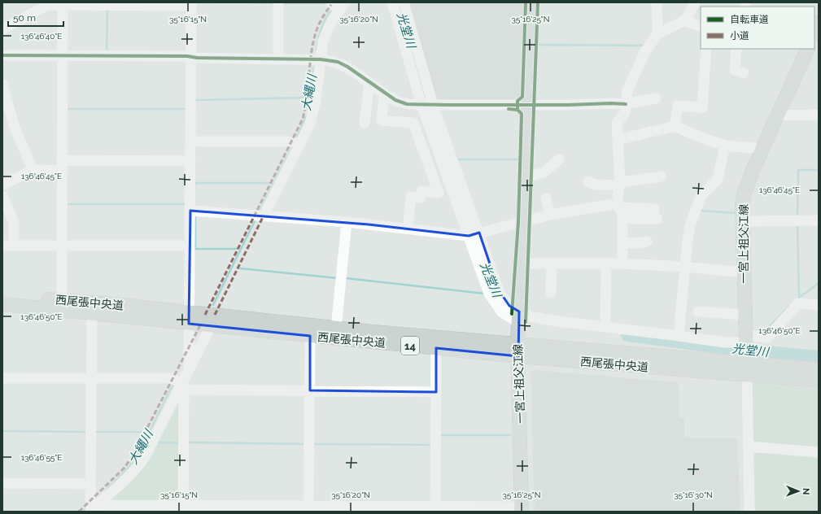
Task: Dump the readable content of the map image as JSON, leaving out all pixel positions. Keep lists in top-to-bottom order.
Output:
{
  "streets": {
    "main road": ["一宮上祖父江線", "西尾張中央道", "14"]
  },
  "crossings": [
    ["一宮上祖父江線", "西尾張中央道"]
  ],
  "water": ["光堂川", "大縄川"],
  "legend": ["自転車道", "小道"],
  "scale_bar": "50 m",
  "north": "right",
  "coordinates": [
    "35°16'15\"N",
    "35°16'20\"N",
    "35°16'25\"N",
    "136°46'40\"E",
    "136°46'45\"E",
    "136°46'50\"E",
    "136°46'55\"E",
    "35°16'30\"N"
  ]
}
